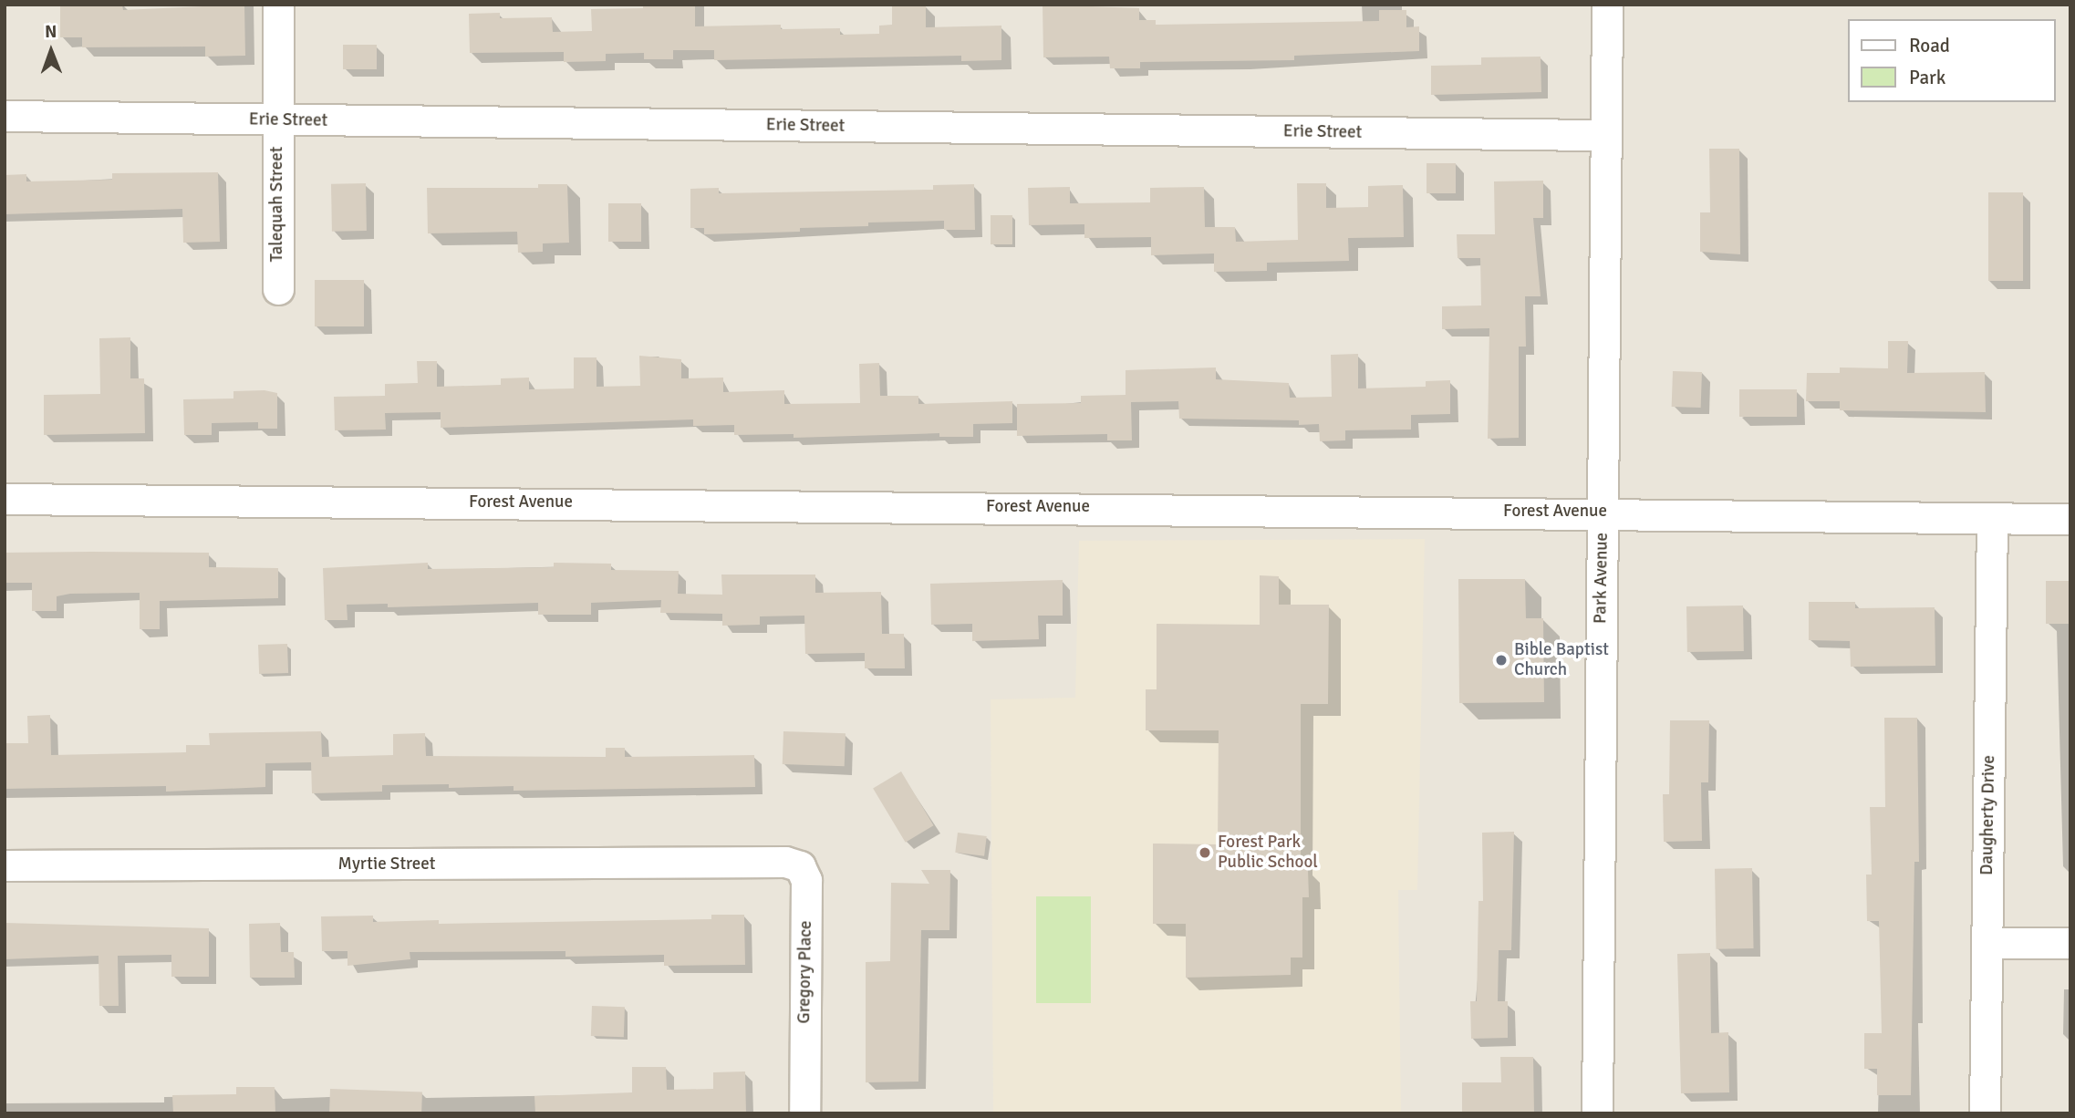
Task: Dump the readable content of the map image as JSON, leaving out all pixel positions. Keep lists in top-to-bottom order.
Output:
{
  "streets": {
    "street": [
      "Erie Street",
      "Talequah Street",
      "Forest Avenue",
      "Park Avenue",
      "Daugherty Drive",
      "Myrtie Street",
      "Gregory Place"
    ]
  },
  "crossings": [
    ["Erie Street", "Talequah Street"],
    ["Erie Street", "Park Avenue"],
    ["Forest Avenue", "Park Avenue"],
    ["Forest Avenue", "Daugherty Drive"],
    ["Myrtie Street", "Gregory Place"]
  ],
  "places": ["Bible Baptist Church", "Forest Park Public School"],
  "legend": ["Road", "Park"],
  "north": "top"
}
